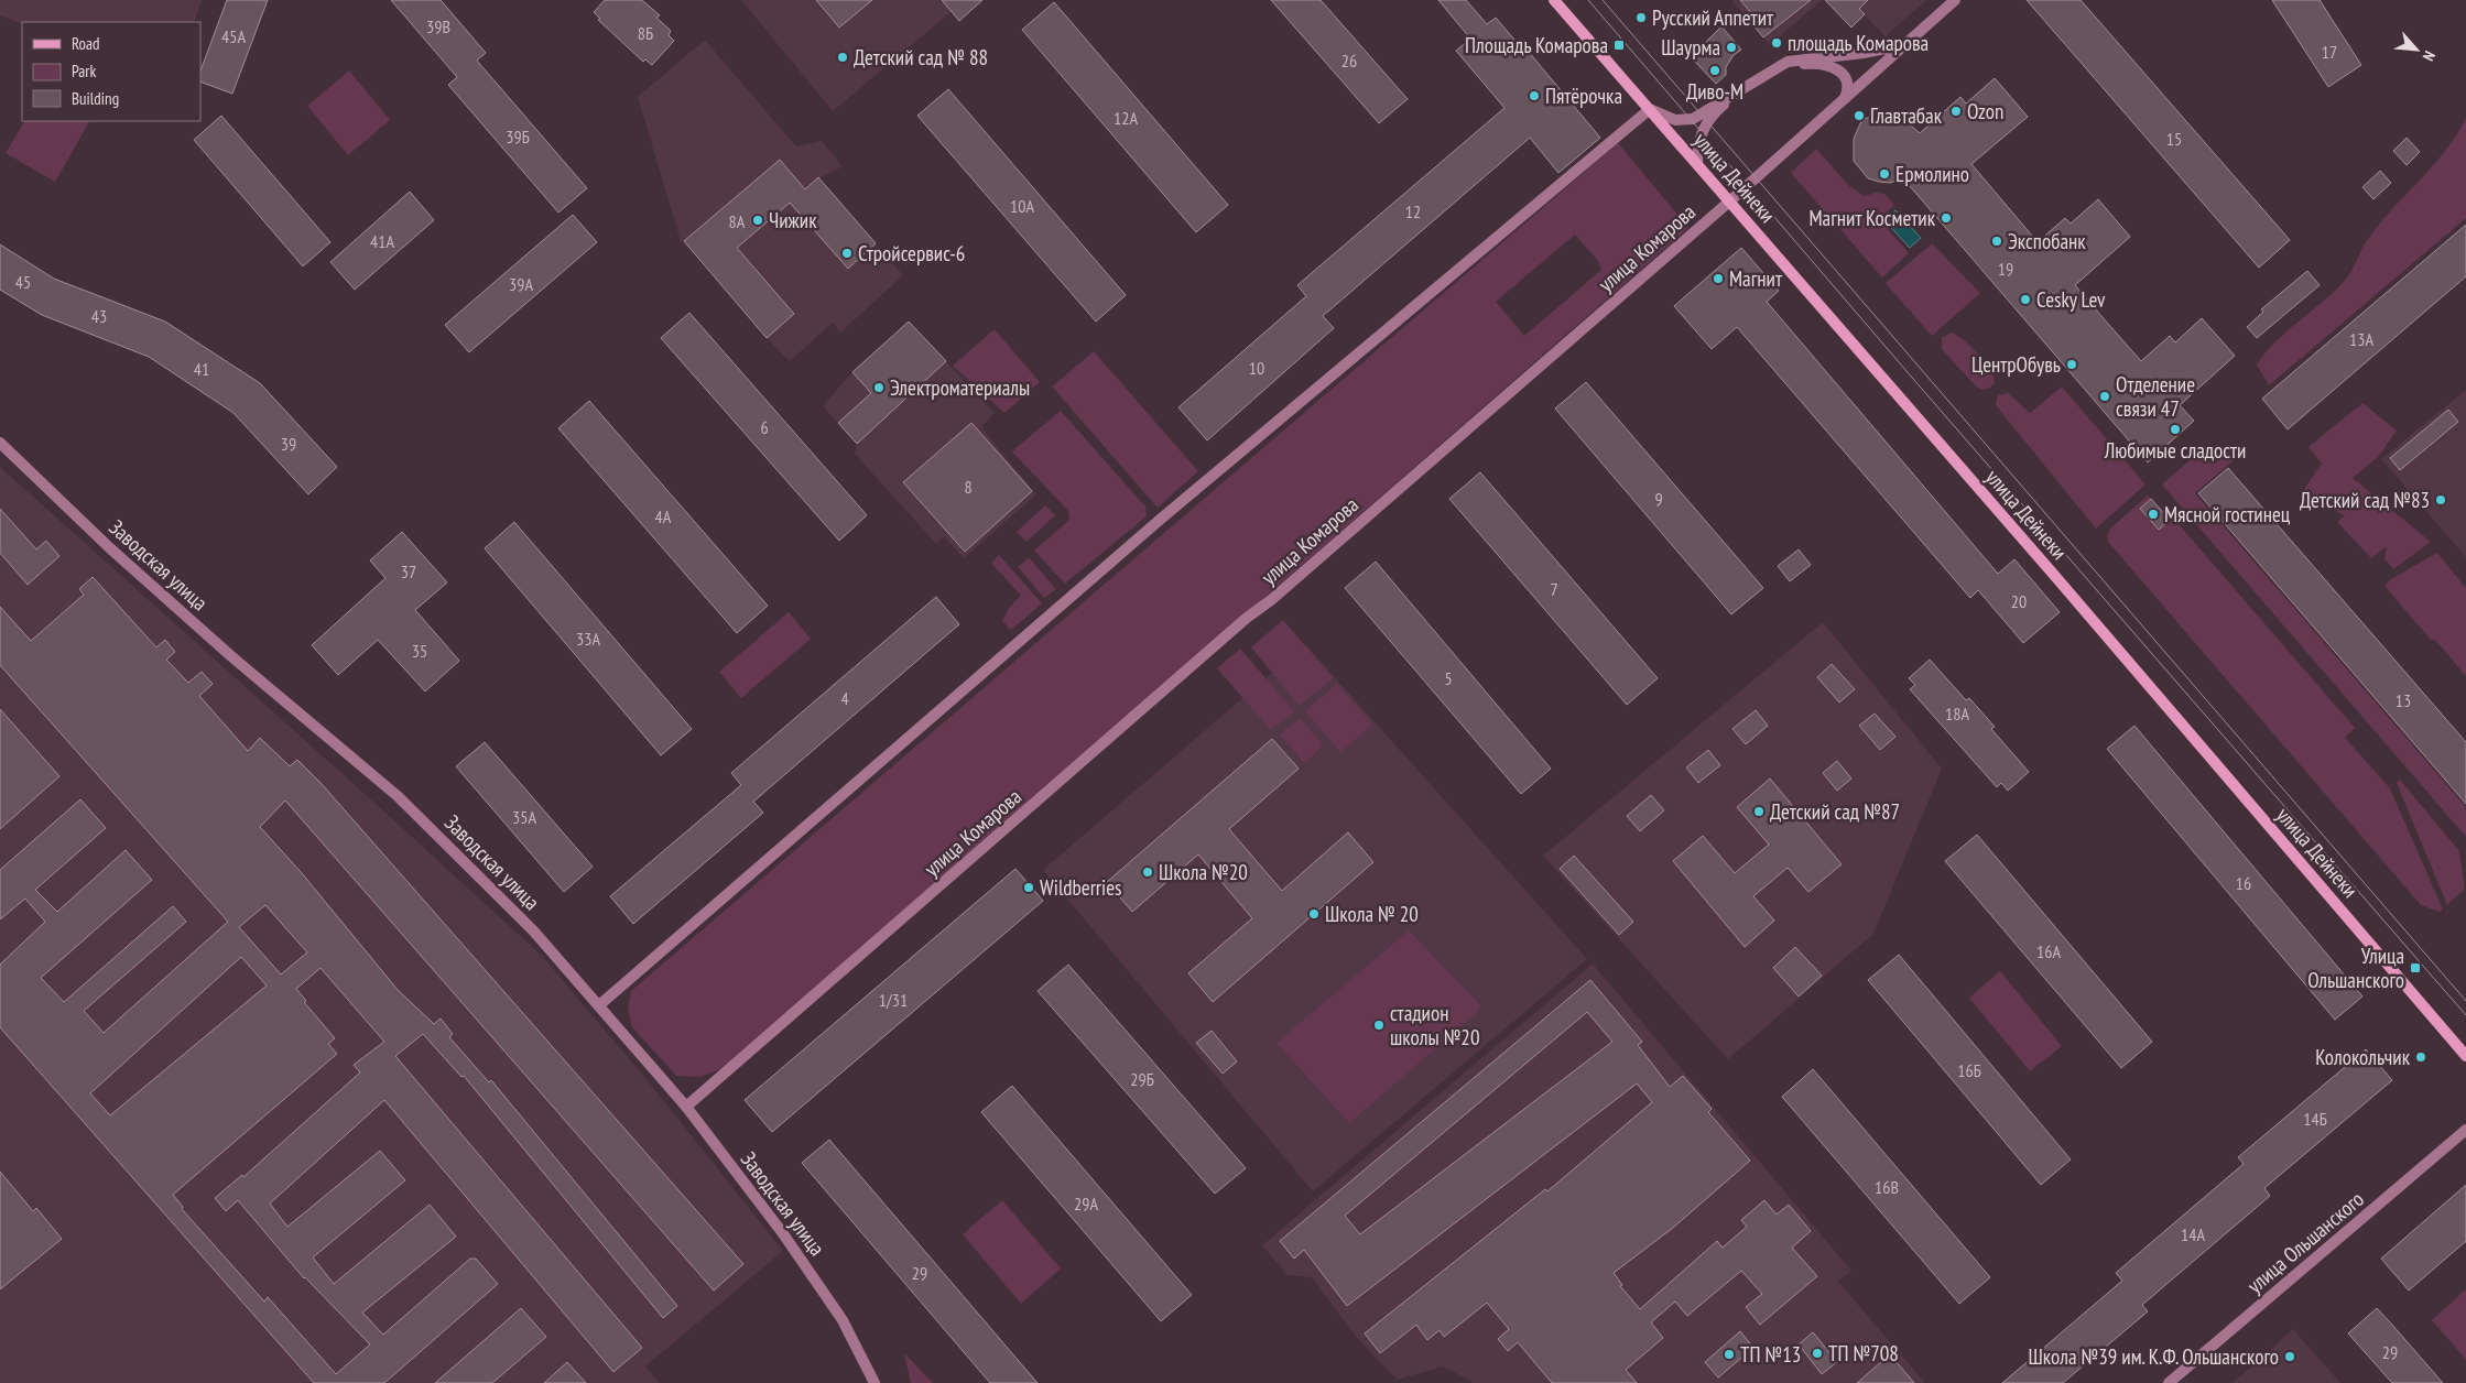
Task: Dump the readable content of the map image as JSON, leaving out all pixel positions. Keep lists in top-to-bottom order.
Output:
{
  "streets": {
    "main road": ["улица Дейнеки"],
    "street": ["улица Комарова", "Заводская улица", "улица Ольшанского"]
  },
  "crossings": [
    ["улица Дейнеки", "улица Комарова"],
    ["улица Комарова", "Заводская улица"]
  ],
  "places": {
    "other": [
      "Русский Аппетит",
      "площадь Комарова",
      "Шаурма",
      "Детский сад № 88",
      "Диво-М",
      "Пятёрочка",
      "Ozon",
      "Главтабак",
      "Ермолино",
      "Магнит Косметик",
      "Чижик",
      "Экспобанк",
      "Стройсервис-6",
      "Магнит",
      "Cesky Lev",
      "ЦентрОбувь",
      "Электроматериалы",
      "Отделение связи 47",
      "Любимые сладости",
      "Детский сад №83",
      "Мясной гостинец",
      "Детский сад №87",
      "Школа №20",
      "Wildberries",
      "Школа № 20",
      "стадион школы №20",
      "Колокольчик",
      "ТП №708",
      "ТП №13",
      "Школа №39 им. К.Ф. Ольшанского"
    ],
    "transit": ["Площадь Комарова", "Улица Ольшанского"]
  },
  "house_numbers": [
    "39В",
    "8Б",
    "45А",
    "17",
    "26",
    "12А",
    "39Б",
    "15",
    "10А",
    "12",
    "8А",
    "41А",
    "19",
    "45",
    "39А",
    "43",
    "13А",
    "10",
    "41",
    "6",
    "39",
    "8",
    "9",
    "4А",
    "37",
    "7",
    "20",
    "33А",
    "35",
    "5",
    "4",
    "13",
    "18А",
    "35А",
    "16",
    "16А",
    "1/31",
    "16Б",
    "29Б",
    "14Б",
    "16В",
    "29А",
    "14А",
    "29",
    "29"
  ],
  "legend": ["Road", "Park", "Building"],
  "north": "bottom right"
}
